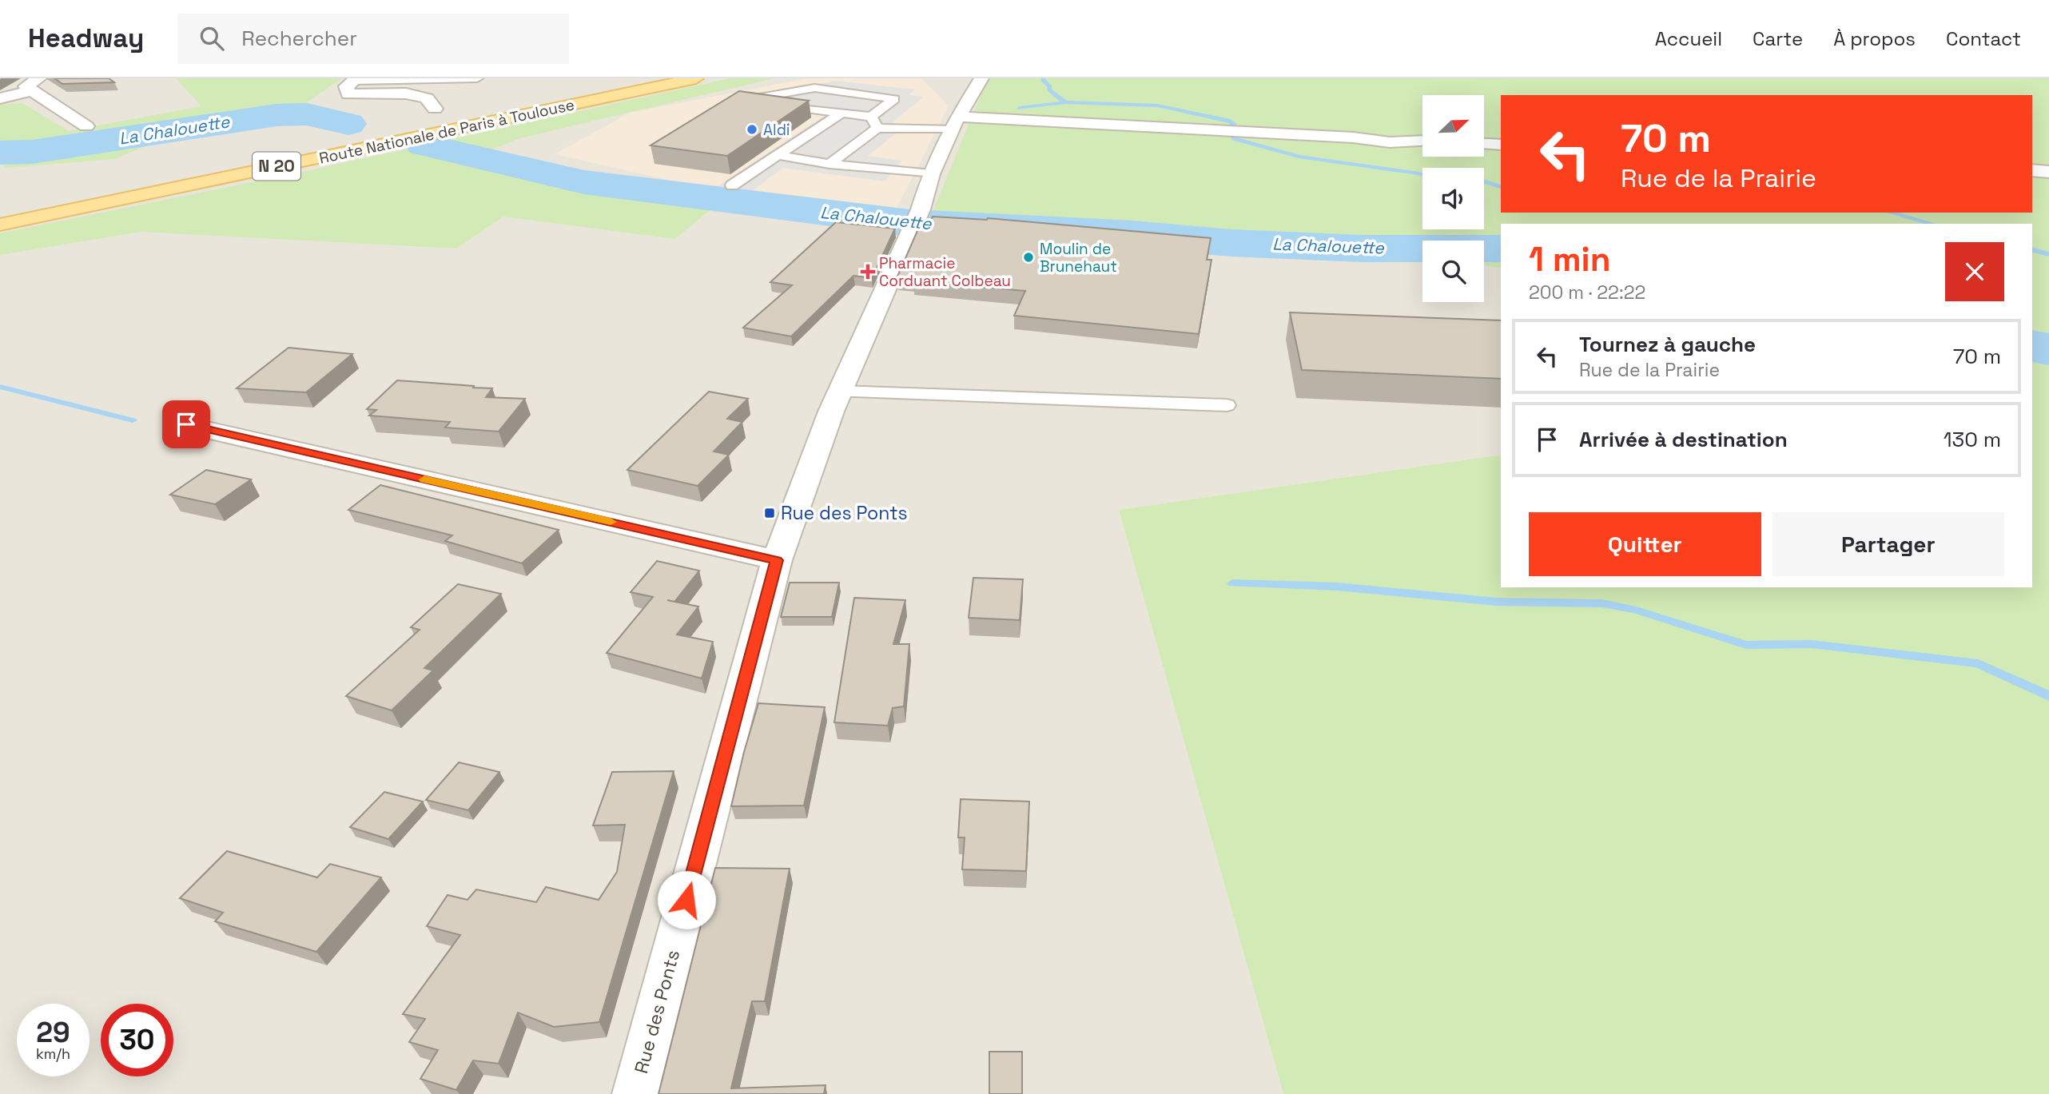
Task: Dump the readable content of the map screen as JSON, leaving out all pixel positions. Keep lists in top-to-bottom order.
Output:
{
  "streets": {
    "main road": ["Route Nationale de Paris à Toulouse", "N 20"],
    "street": ["Rue des Ponts"]
  },
  "water": ["La Chalouette"],
  "places": {
    "other": ["Aldi", "Moulin de Brunehaut"],
    "health": ["Pharmacie Corduant Colbeau"],
    "transit": ["Rue des Ponts"]
  },
  "north": "top right",
  "page": {
    "header": "Headway",
    "search": "Rechercher",
    "nav": [
      "Accueil",
      "Carte",
      "À propos",
      "Contact"
    ],
    "turn": ["70 m", "Rue de la Prairie"],
    "heading": ["1 min", "200 m · 22:22"],
    "list": [
      {
        "name": "Tournez à gauche",
        "note": "Rue de la Prairie",
        "value": "70 m"
      },
      {
        "name": "Arrivée à destination",
        "value": "130 m"
      }
    ],
    "buttons": ["Quitter", "Partager"],
    "speed": "29 km/h",
    "limit": "30"
  }
}
